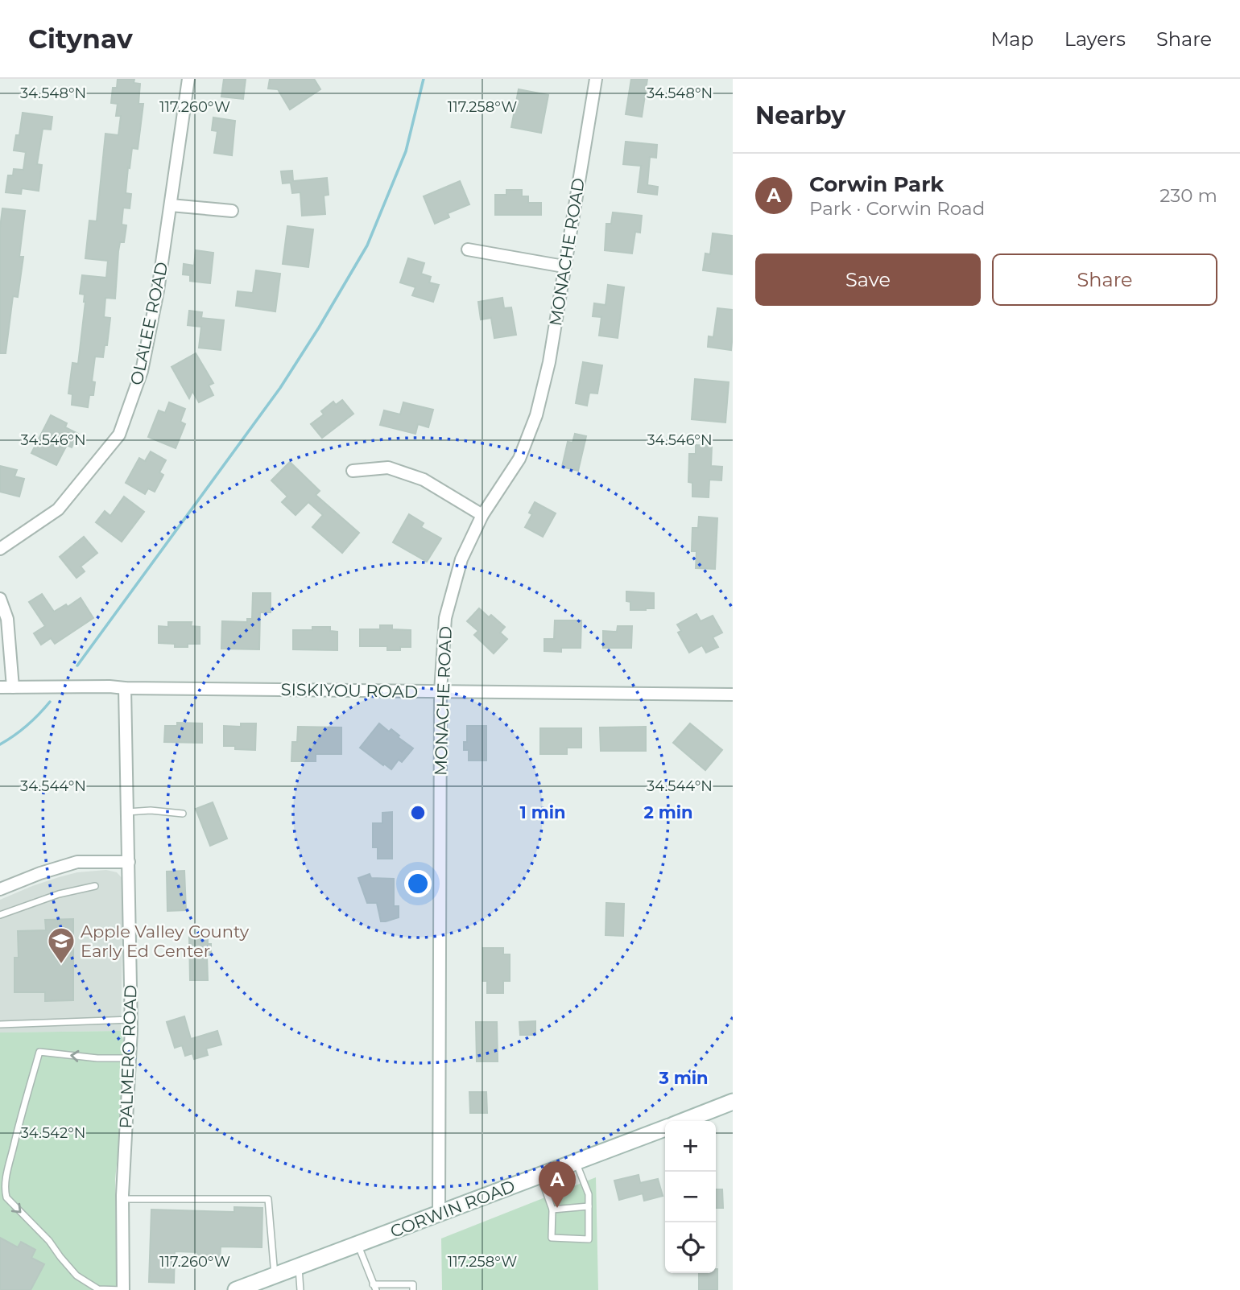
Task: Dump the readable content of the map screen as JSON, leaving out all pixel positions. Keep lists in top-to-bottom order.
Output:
{
  "streets": {
    "main road": ["CORWIN ROAD"],
    "street": [
      "MONACHE ROAD",
      "OLALEE ROAD",
      "SISKIYOU ROAD",
      "PALMERO ROAD"
    ]
  },
  "crossings": [
    ["MONACHE ROAD", "SISKIYOU ROAD"],
    ["MONACHE ROAD", "CORWIN ROAD"],
    ["SISKIYOU ROAD", "PALMERO ROAD"]
  ],
  "places": {
    "school or university": ["Apple Valley County Early Ed Center"]
  },
  "page": {
    "header": "Citynav",
    "nav": ["Map", "Layers", "Share"],
    "heading": "Nearby",
    "list": [
      {
        "mark": "A",
        "name": "Corwin Park",
        "note": "Park · Corwin Road",
        "value": "230 m"
      }
    ],
    "buttons": ["Save", "Share"],
    "map_buttons": ["+", "−"],
    "pins": "A"
  },
  "coordinates": [
    "34.548°N",
    "117.260°W",
    "117.258°W",
    "34.546°N",
    "34.544°N",
    "34.542°N"
  ],
  "rings": ["1 min", "2 min", "3 min"]
}
